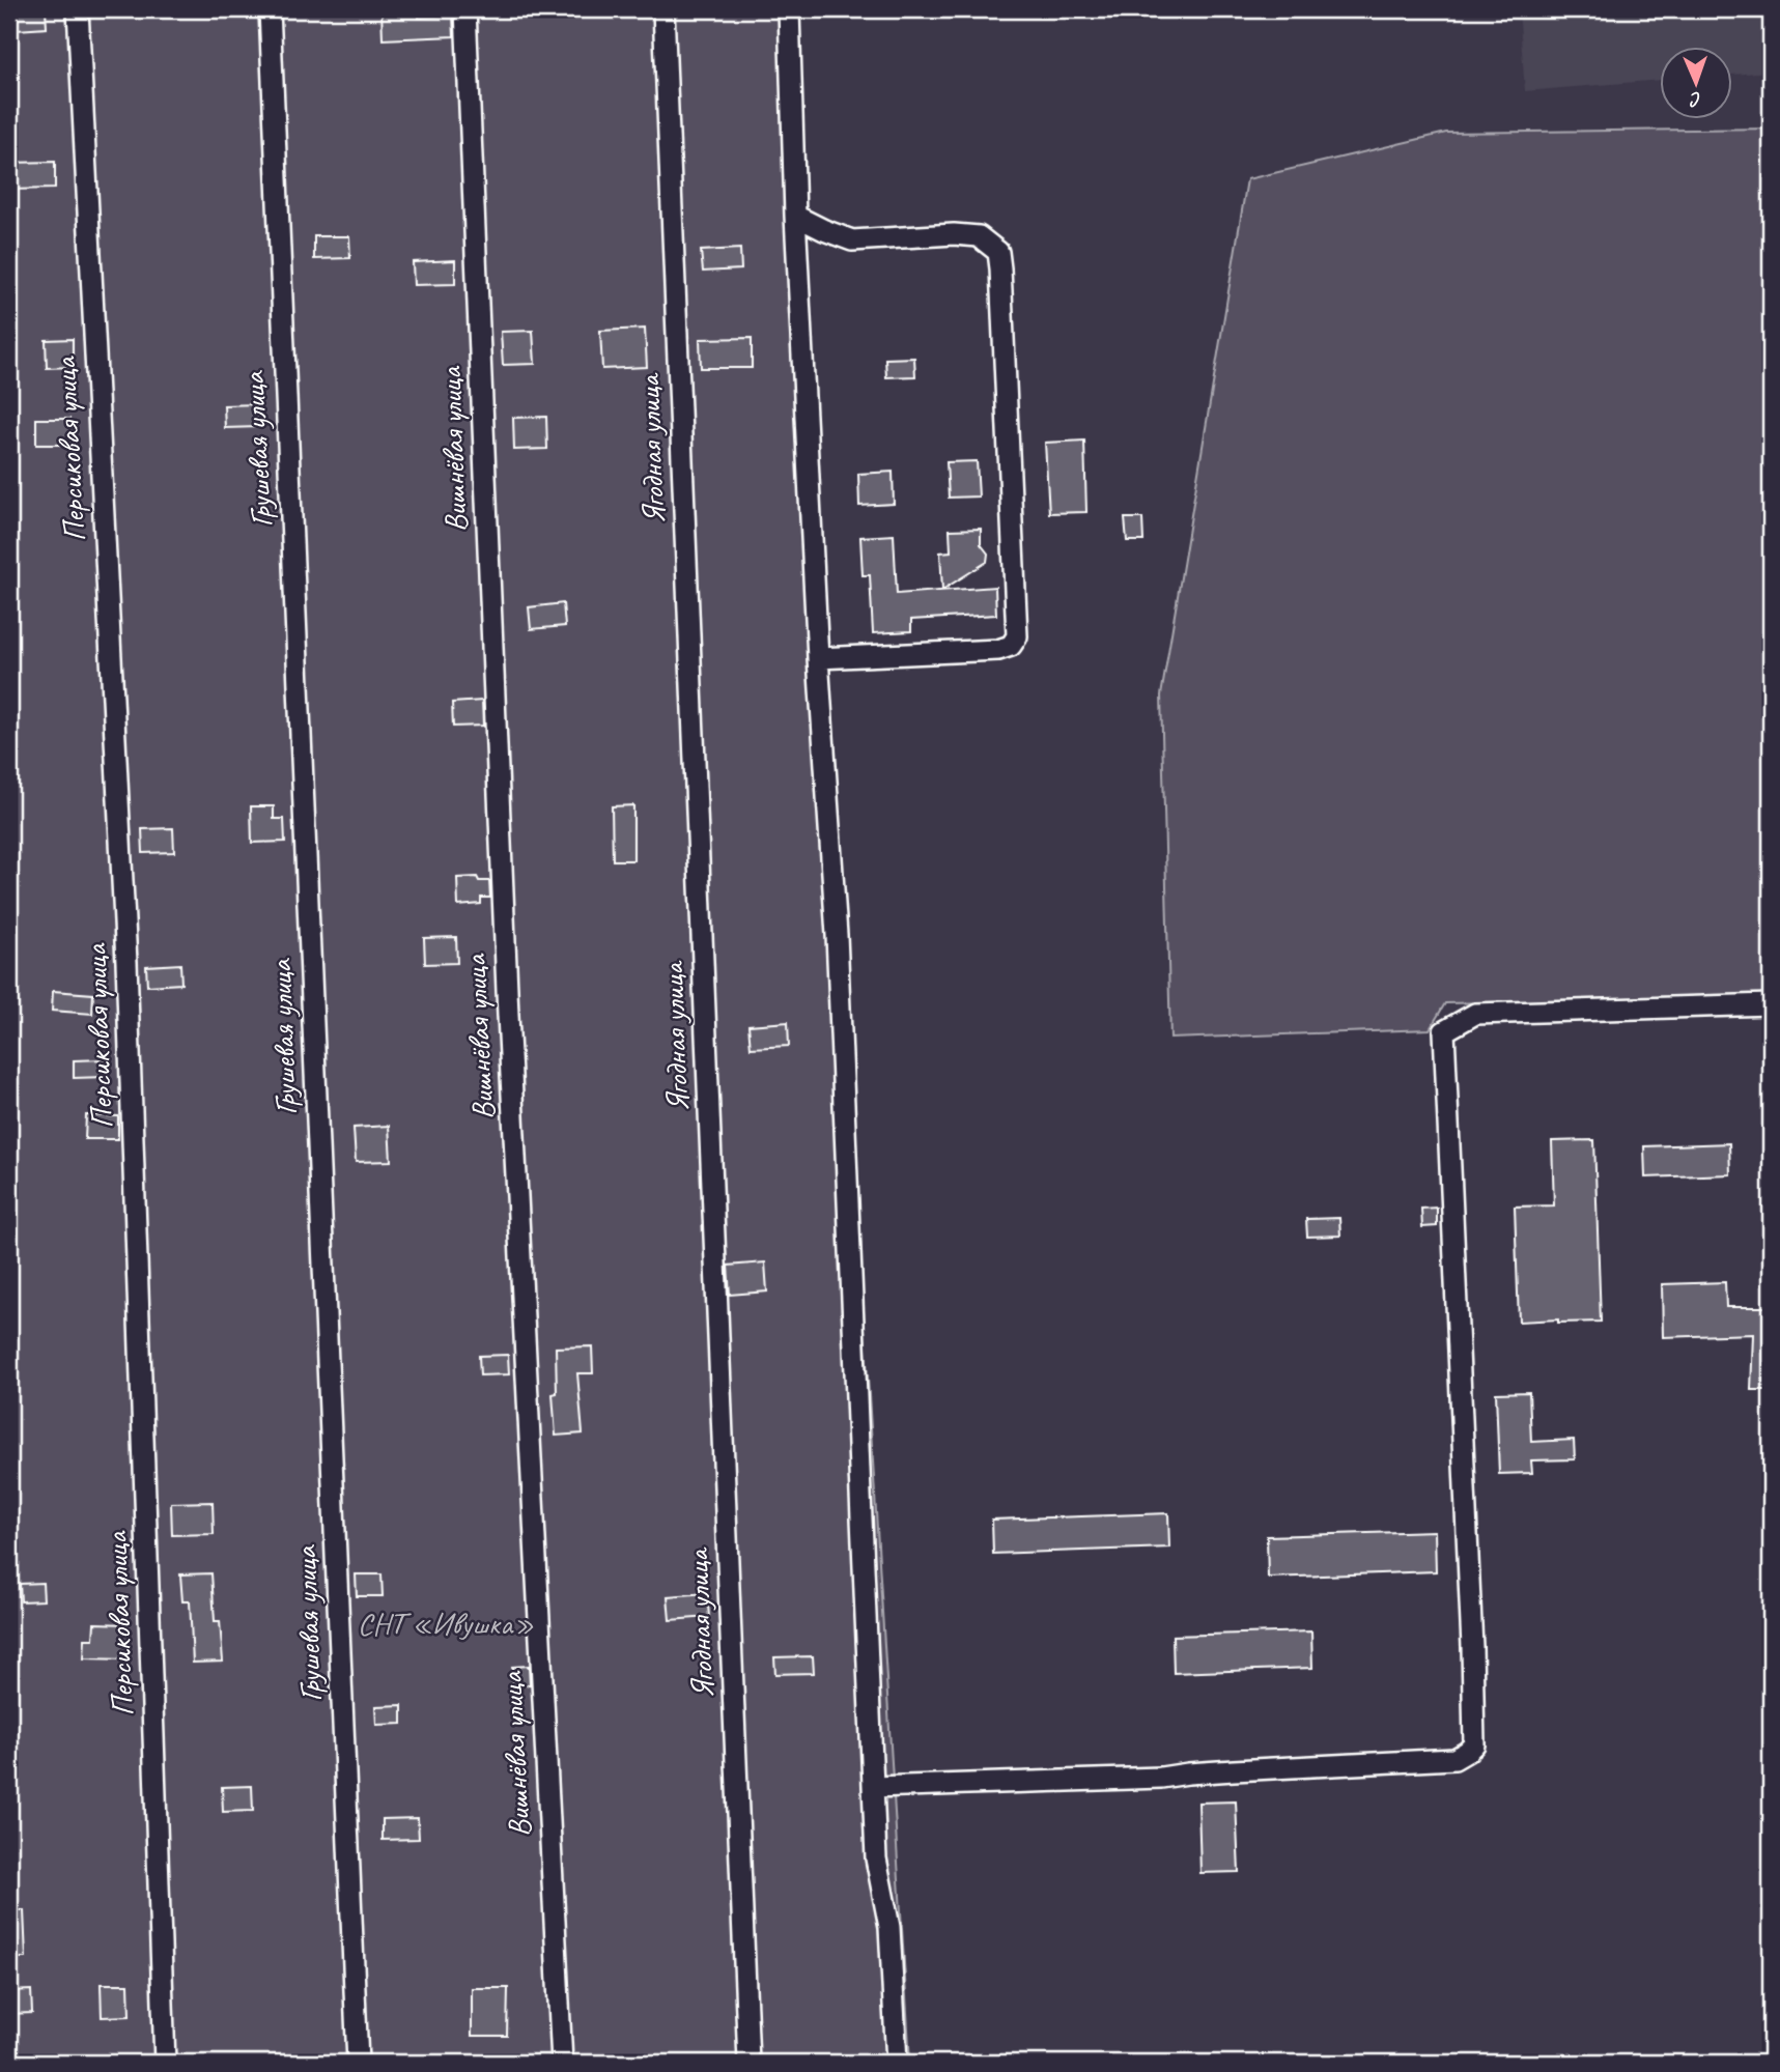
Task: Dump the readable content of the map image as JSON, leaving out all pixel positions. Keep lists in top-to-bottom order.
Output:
{
  "streets": {
    "street": [
      "Персиковая улица",
      "Грушевая улица",
      "Вишнёвая улица",
      "Ягодная улица"
    ]
  },
  "parks": ["СНТ «Ивушка»"],
  "north": "bottom"
}
